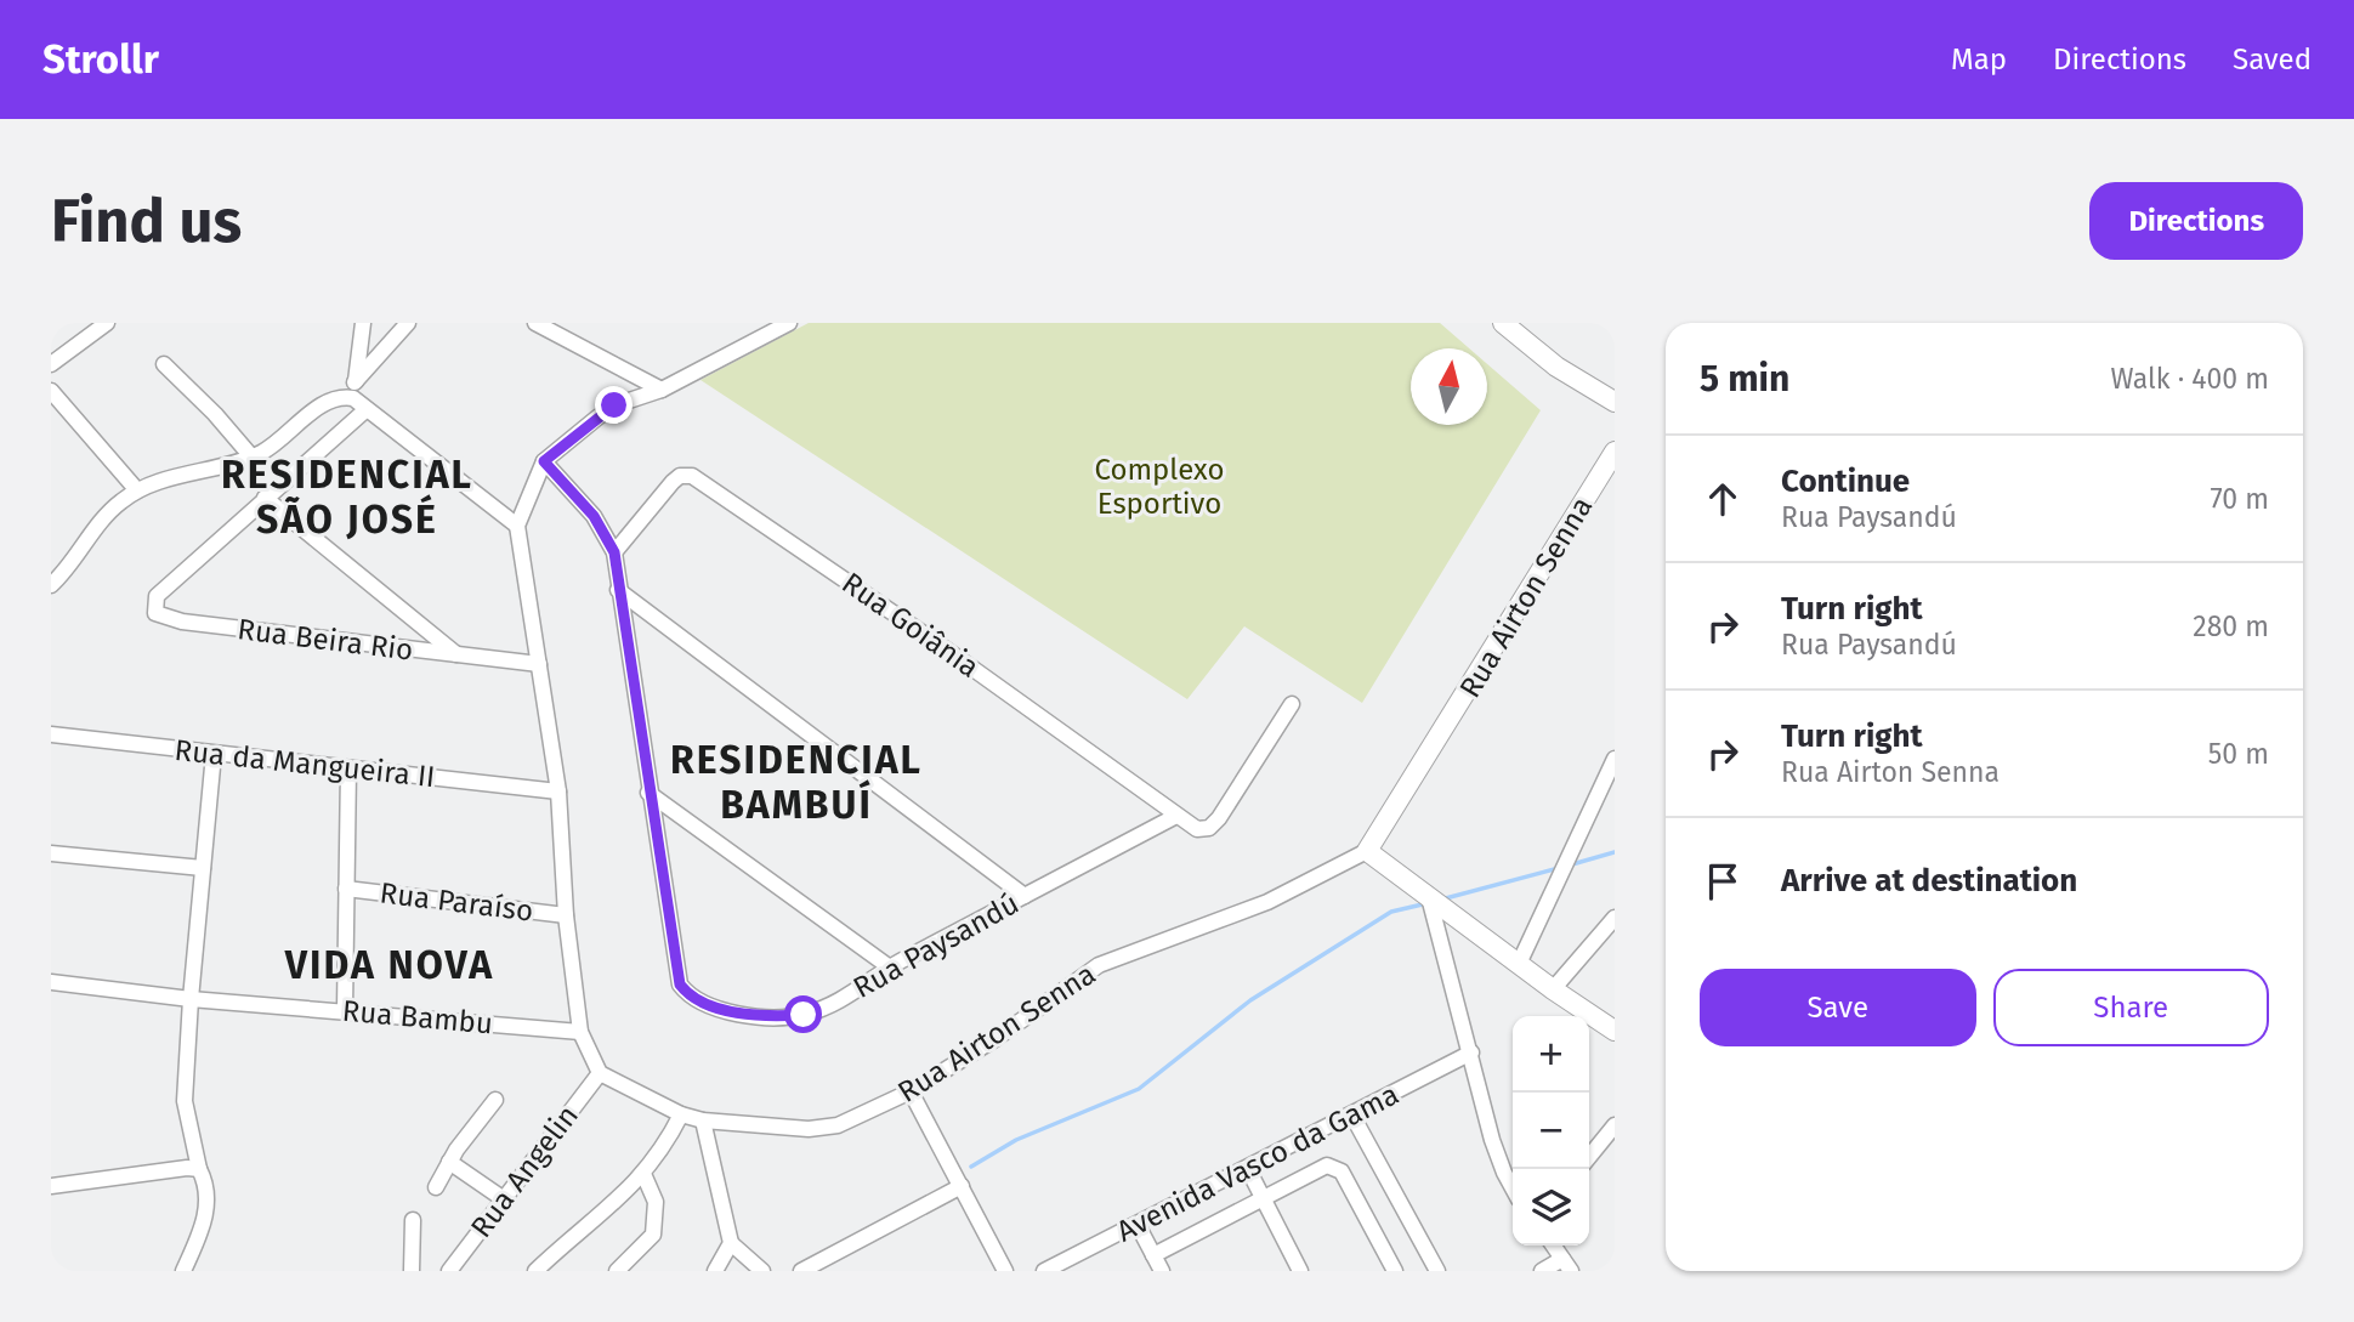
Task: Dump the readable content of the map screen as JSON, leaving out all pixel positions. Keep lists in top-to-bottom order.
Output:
{
  "streets": {
    "street": [
      "Rua Airton Senna",
      "Rua Goiânia",
      "Rua Beira Rio",
      "Rua da Mangueira II",
      "Rua Paraíso",
      "Rua Paysandú",
      "Rua Bambu",
      "Avenida Vasco da Gama",
      "Rua Angelin"
    ]
  },
  "crossings": [
    ["Rua Airton Senna", "Rua Angelin"],
    ["Rua Goiânia", "Rua Paysandú"]
  ],
  "districts": ["RESIDENCIAL SÃO JOSÉ", "RESIDENCIAL BAMBUÍ", "VIDA NOVA"],
  "parks": ["Complexo Esportivo"],
  "north": "top",
  "page": {
    "header": "Strollr",
    "nav": ["Map", "Directions", "Saved"],
    "buttons": [
      "Directions",
      ["Save", "Share"]
    ],
    "title": "Find us",
    "heading": ["5 min", "Walk · 400 m"],
    "list": [
      ["Continue", "Rua Paysandú", "70 m"],
      ["Turn right", "Rua Paysandú", "280 m"],
      ["Turn right", "Rua Airton Senna", "50 m"],
      "Arrive at destination"
    ],
    "map_buttons": ["+", "−"]
  }
}
